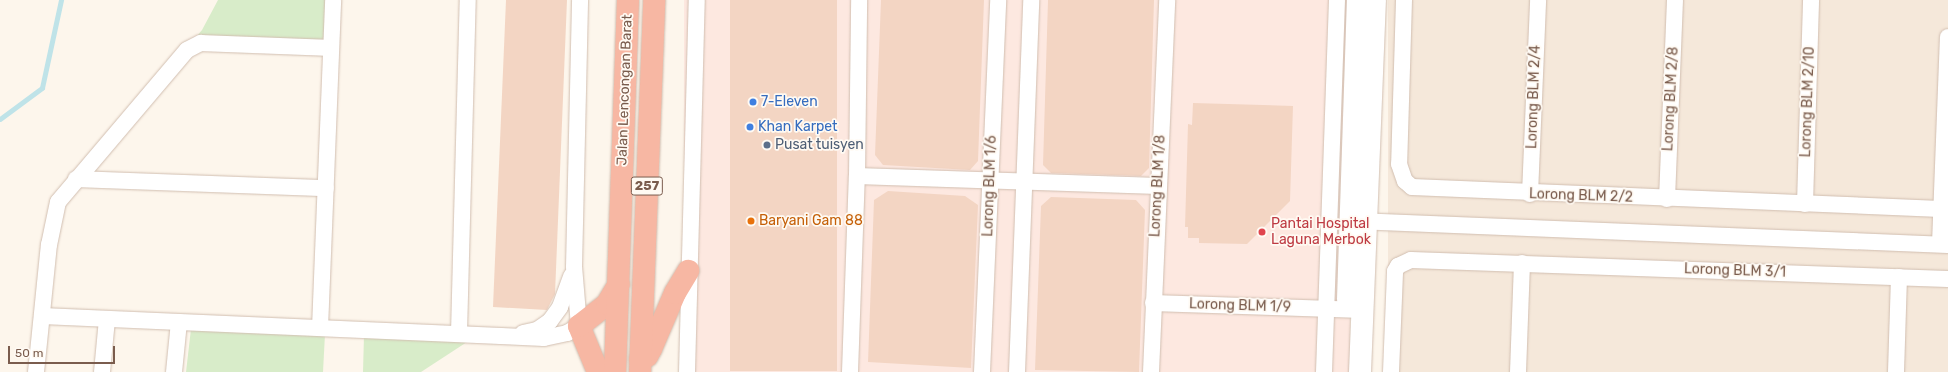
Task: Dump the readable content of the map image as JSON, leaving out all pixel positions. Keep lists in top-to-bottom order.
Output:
{
  "streets": {
    "highway": ["Jalan Lencongan Barat", "257"],
    "street": [
      "Lorong BLM 2/4",
      "Lorong BLM 2/8",
      "Lorong BLM 2/10",
      "Lorong BLM 1/6",
      "Lorong BLM 1/8",
      "Lorong BLM 2/2",
      "Lorong BLM 3/1",
      "Lorong BLM 1/9"
    ]
  },
  "crossings": [
    ["Lorong BLM 2/4", "Lorong BLM 2/2"],
    ["Lorong BLM 2/8", "Lorong BLM 2/2"],
    ["Lorong BLM 2/10", "Lorong BLM 2/2"],
    ["Lorong BLM 1/8", "Lorong BLM 1/9"]
  ],
  "places": [
    "7-Eleven",
    "Khan Karpet",
    "Pusat tuisyen",
    "Baryani Gam 88",
    "Pantai Hospital Laguna Merbok"
  ],
  "scale_bar": "50 m"
}
